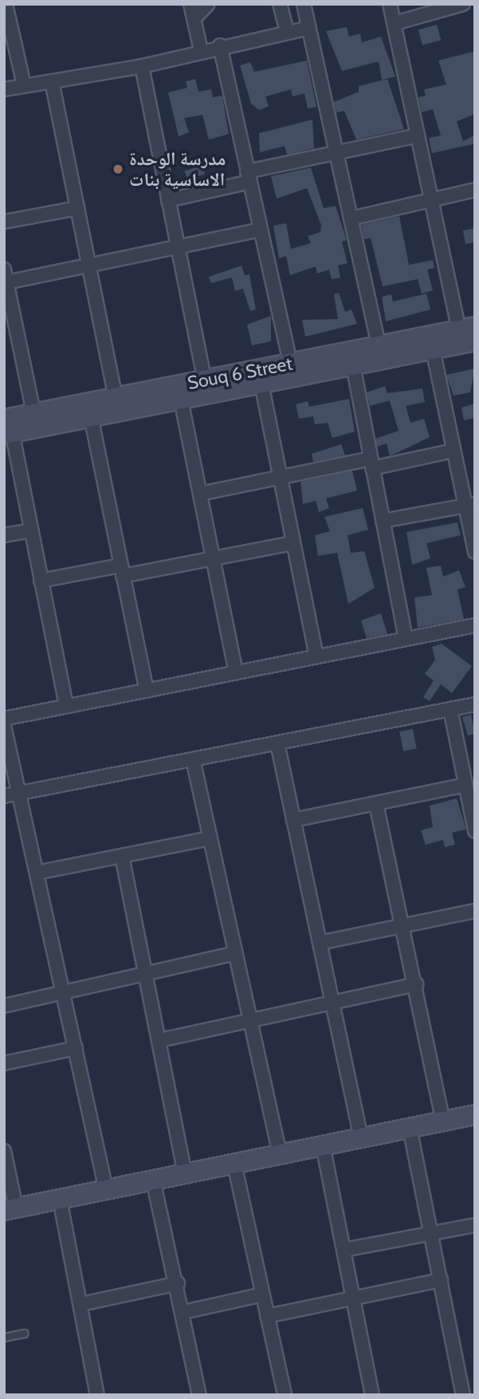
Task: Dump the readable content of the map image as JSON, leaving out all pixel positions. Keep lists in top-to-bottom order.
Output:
{
  "streets": {
    "street": ["Souq 6 Street"]
  },
  "places": ["مدرسة الوحدة الاساسية بنات"]
}
